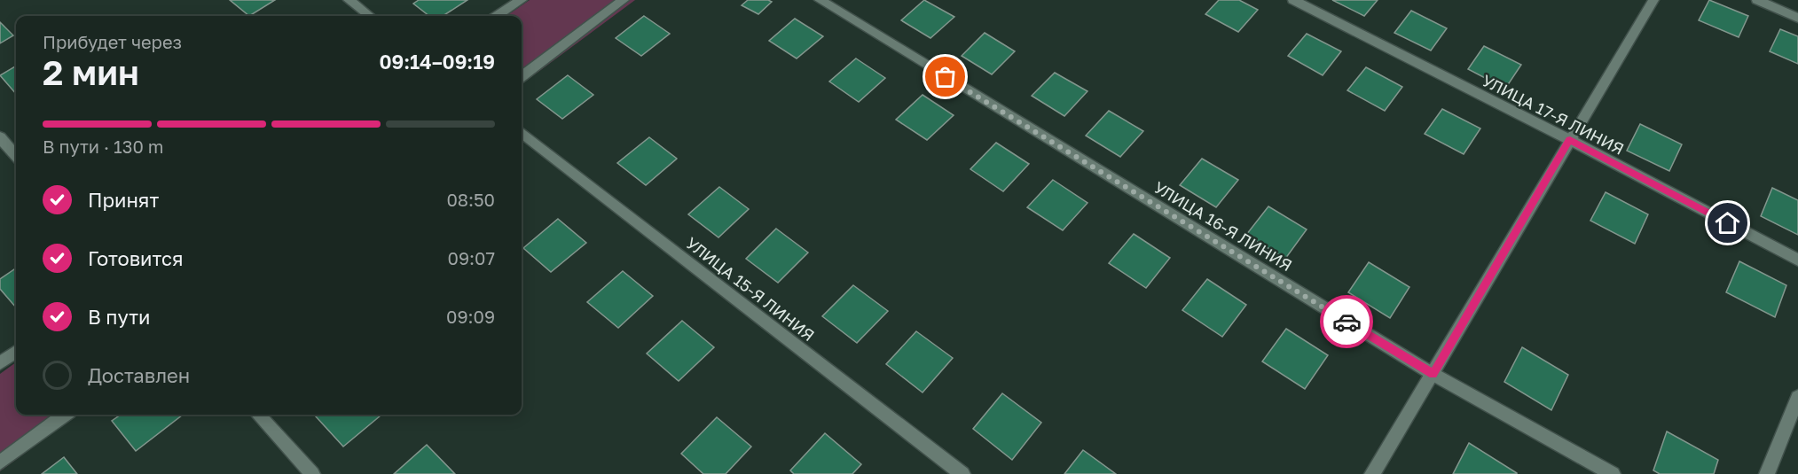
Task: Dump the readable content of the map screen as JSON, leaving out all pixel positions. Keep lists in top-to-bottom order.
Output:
{
  "streets": {
    "street": ["УЛИЦА 17-Я ЛИНИЯ", "УЛИЦА 16-Я ЛИНИЯ", "УЛИЦА 15-Я ЛИНИЯ"]
  },
  "page": {
    "heading": ["2 мин", "Прибудет через", "09:14–09:19"],
    "bar": "В пути · 130 m",
    "list": [
      ["Принят", "08:50"],
      ["Готовится", "09:07"],
      ["В пути", "09:09"],
      "Доставлен"
    ]
  }
}
